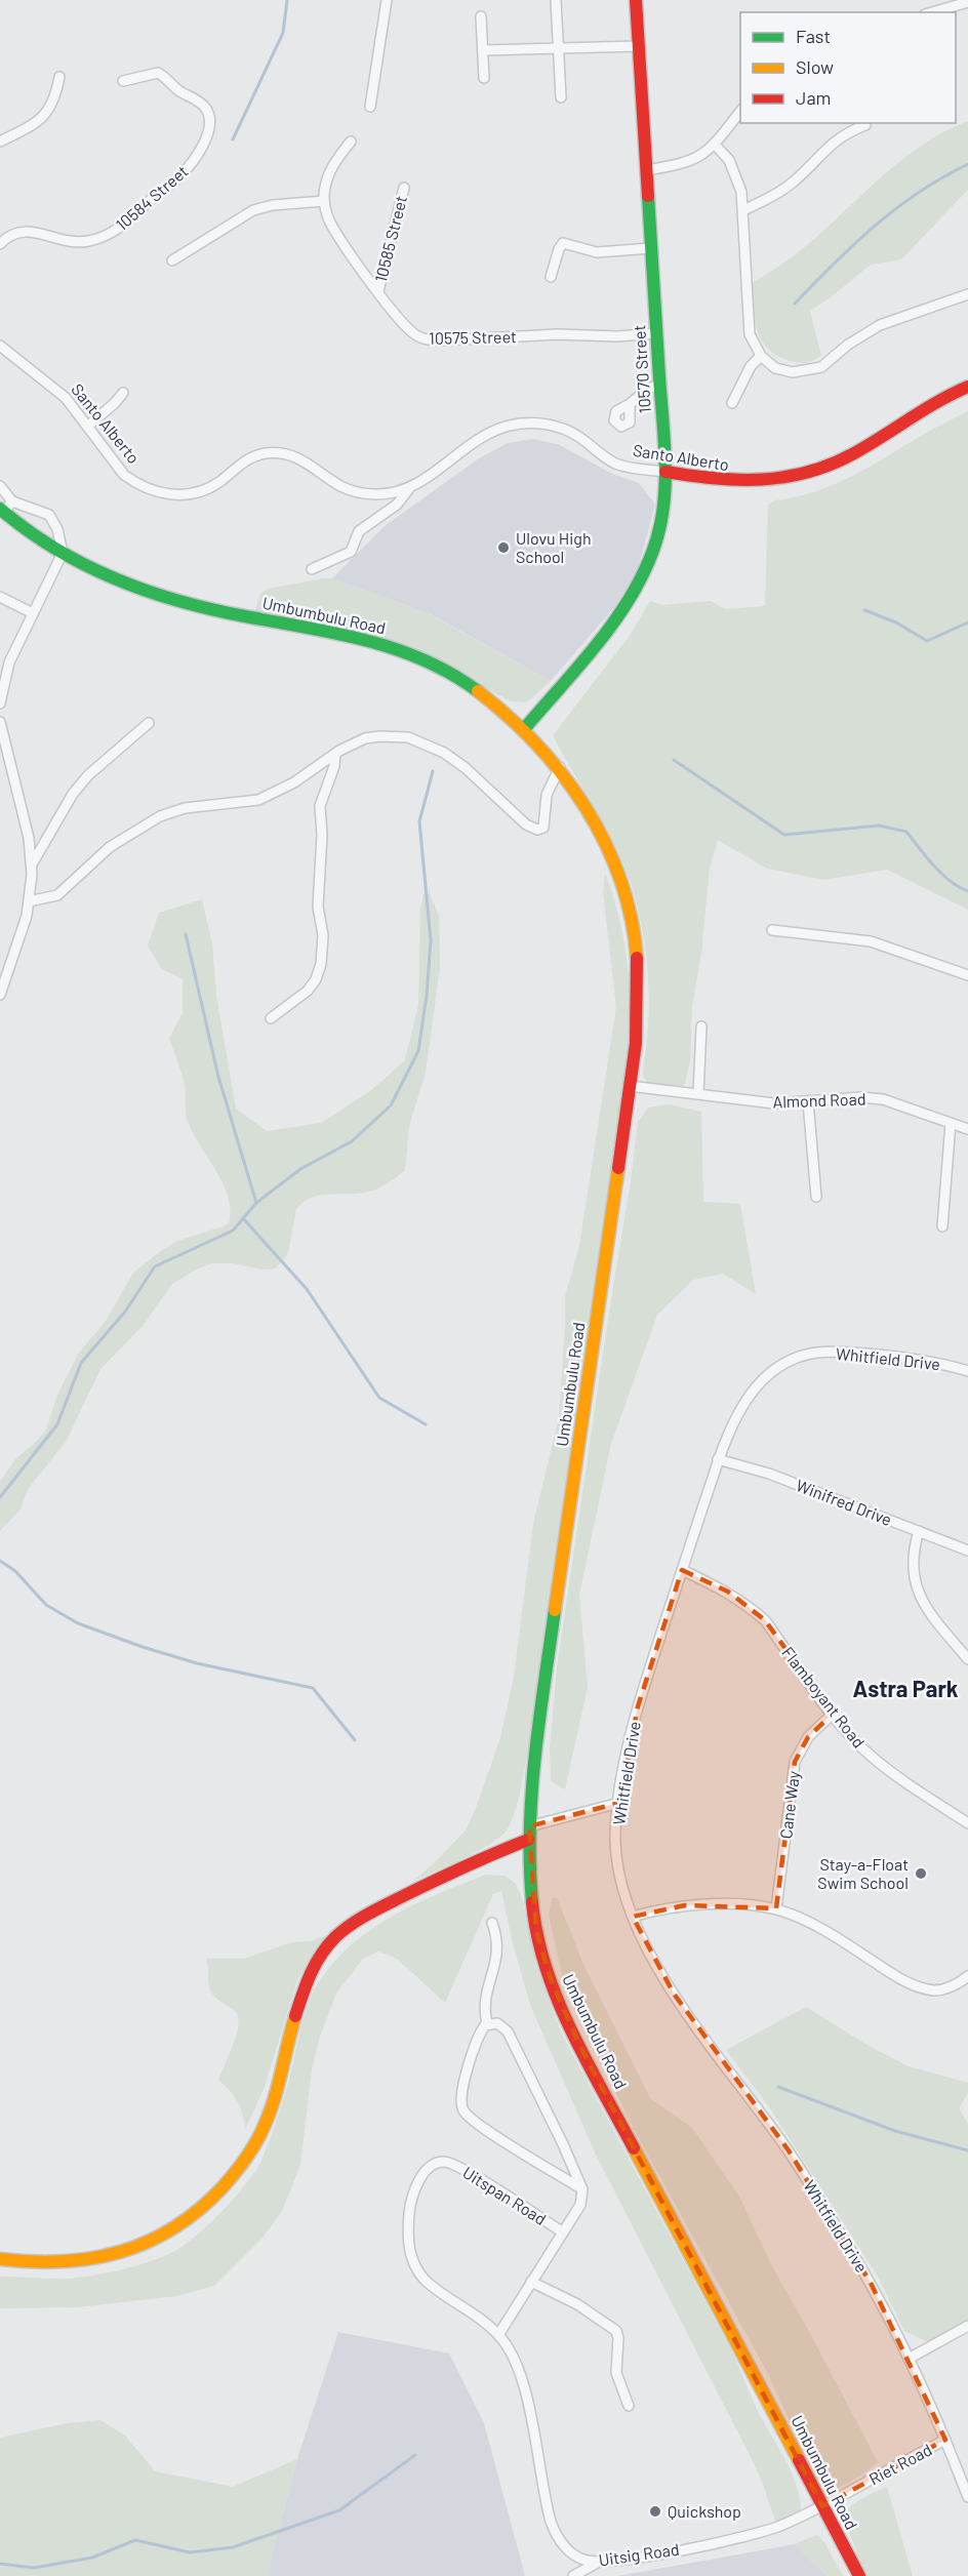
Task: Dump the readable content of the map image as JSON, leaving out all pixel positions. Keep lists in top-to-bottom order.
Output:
{
  "streets": {
    "main road": ["10570 Street", "Santo Alberto", "Umbumbulu Road"],
    "street": [
      "10584 Street",
      "10585 Street",
      "10575 Street",
      "Almond Road",
      "Whitfield Drive",
      "Winifred Drive",
      "Flamboyant Road",
      "Cane Way",
      "Uitspan Road",
      "Riet Road",
      "Uitsig Road"
    ]
  },
  "crossings": [
    ["10585 Street", "10575 Street"],
    ["10575 Street", "10570 Street"],
    ["10570 Street", "Santo Alberto"],
    ["10570 Street", "Umbumbulu Road"],
    ["Umbumbulu Road", "Almond Road"],
    ["Umbumbulu Road", "Riet Road"],
    ["Umbumbulu Road", "Uitsig Road"],
    ["Whitfield Drive", "Winifred Drive"],
    ["Whitfield Drive", "Flamboyant Road"],
    ["Whitfield Drive", "Riet Road"],
    ["Flamboyant Road", "Cane Way"],
    ["Uitspan Road", "Uitsig Road"],
    ["Riet Road", "Uitsig Road"]
  ],
  "districts": ["Astra Park"],
  "places": ["Ulovu High School", "Stay-a-Float Swim School", "Quickshop"],
  "legend": ["Fast", "Slow", "Jam"]
}
